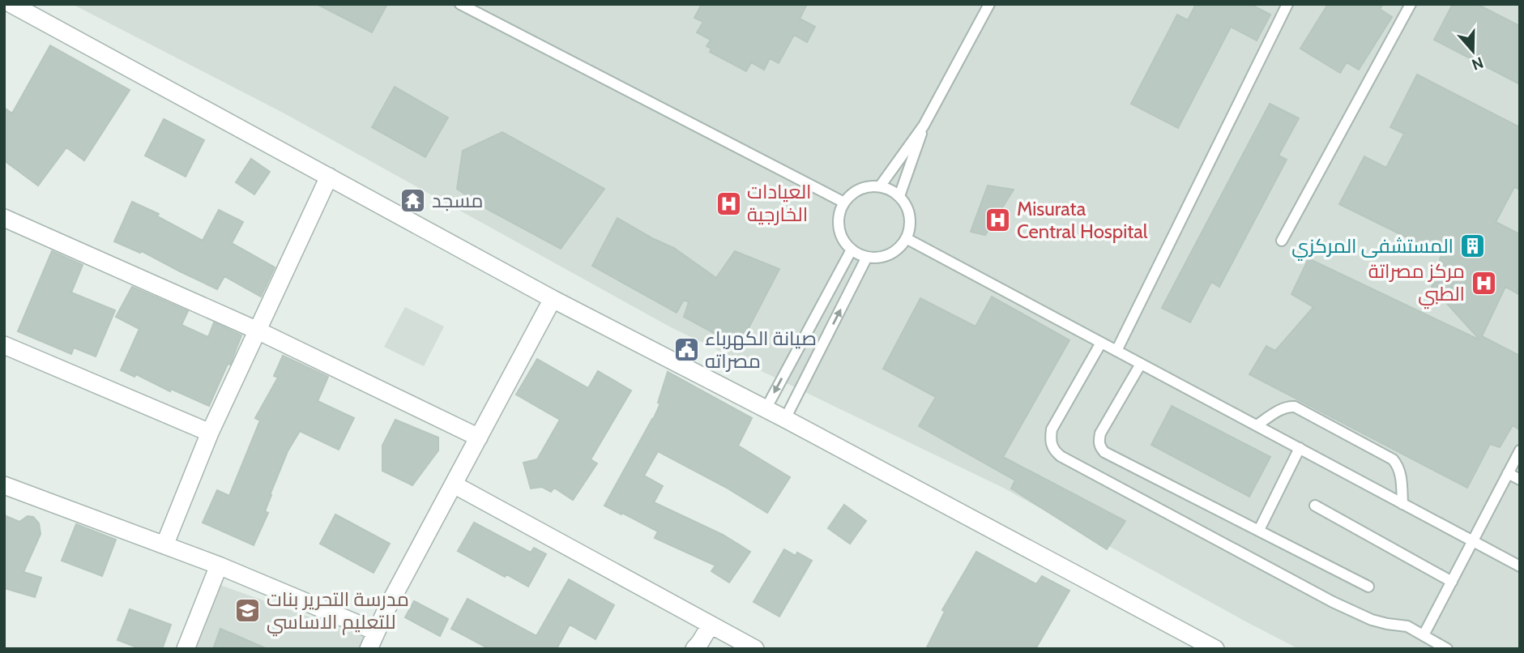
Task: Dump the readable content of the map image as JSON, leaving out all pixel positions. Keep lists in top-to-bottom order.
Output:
{
  "places": {
    "temple": ["مسجد"],
    "hospital": ["العيادات الخارجية", "Misurata Central Hospital", "مركز مصراتة الطبي"],
    "building": ["المستشفى المركزي"],
    "public building": ["صيانة الكهرباء مصراته"],
    "school or university": ["مدرسة التحرير بنات للتعليم الاساسي"]
  },
  "north": "bottom"
}
